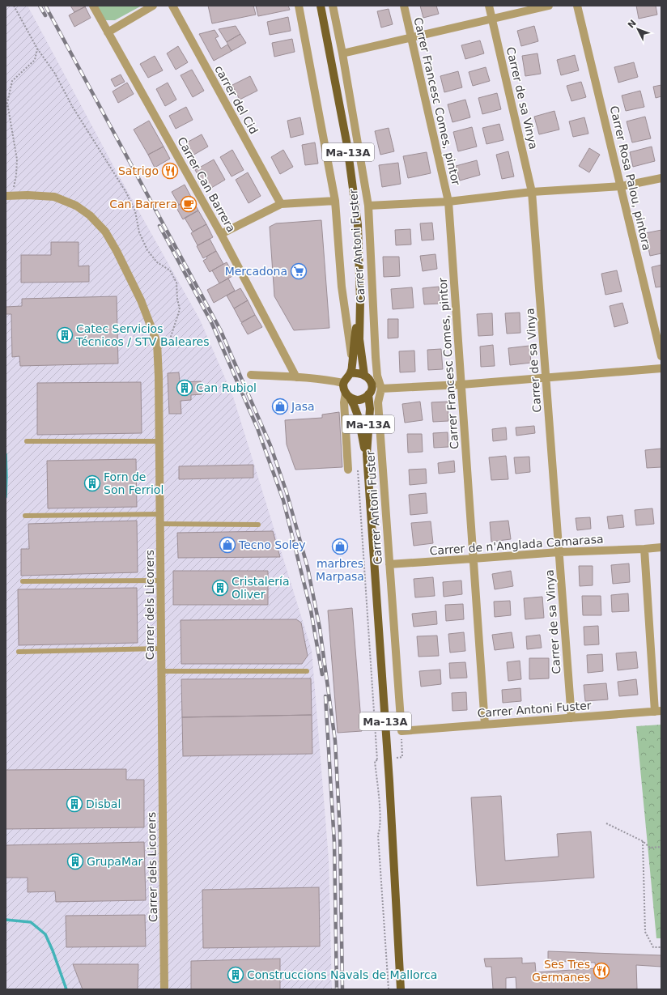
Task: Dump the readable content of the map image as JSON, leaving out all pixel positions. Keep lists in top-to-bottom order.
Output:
{
  "streets": {
    "main road": ["Ma-13A"],
    "street": [
      "Carrer de sa Vinya",
      "carrer del Cid",
      "Carrer Francesc Comes, pintor",
      "Carrer Rosa Palou, pintora",
      "Carrer Can Barrera",
      "Carrer Antoni Fuster",
      "Carrer de n'Anglada Camarasa",
      "Carrer dels Licorers"
    ]
  },
  "crossings": [
    ["Carrer de sa Vinya", "Carrer Antoni Fuster"],
    ["Carrer de sa Vinya", "Carrer de n'Anglada Camarasa"],
    ["Carrer Francesc Comes, pintor", "Carrer Antoni Fuster"],
    ["Carrer Francesc Comes, pintor", "Carrer de n'Anglada Camarasa"],
    ["Carrer Antoni Fuster", "Carrer de n'Anglada Camarasa"]
  ],
  "places": {
    "restaurant": ["Satrigo", "Ses Tres Germanes"],
    "cafe": ["Can Barrera"],
    "supermarket": ["Mercadona"],
    "building": [
      "Catec Servicios Técnicos / STV Baleares",
      "Can Rubiol",
      "Forn de Son Ferriol",
      "Cristalería Oliver",
      "Disbal",
      "GrupaMar",
      "Construccions Navals de Mallorca"
    ],
    "shop": ["Jasa", "Tecno Soley", "marbres Marpasa"]
  },
  "north": "top left"
}
